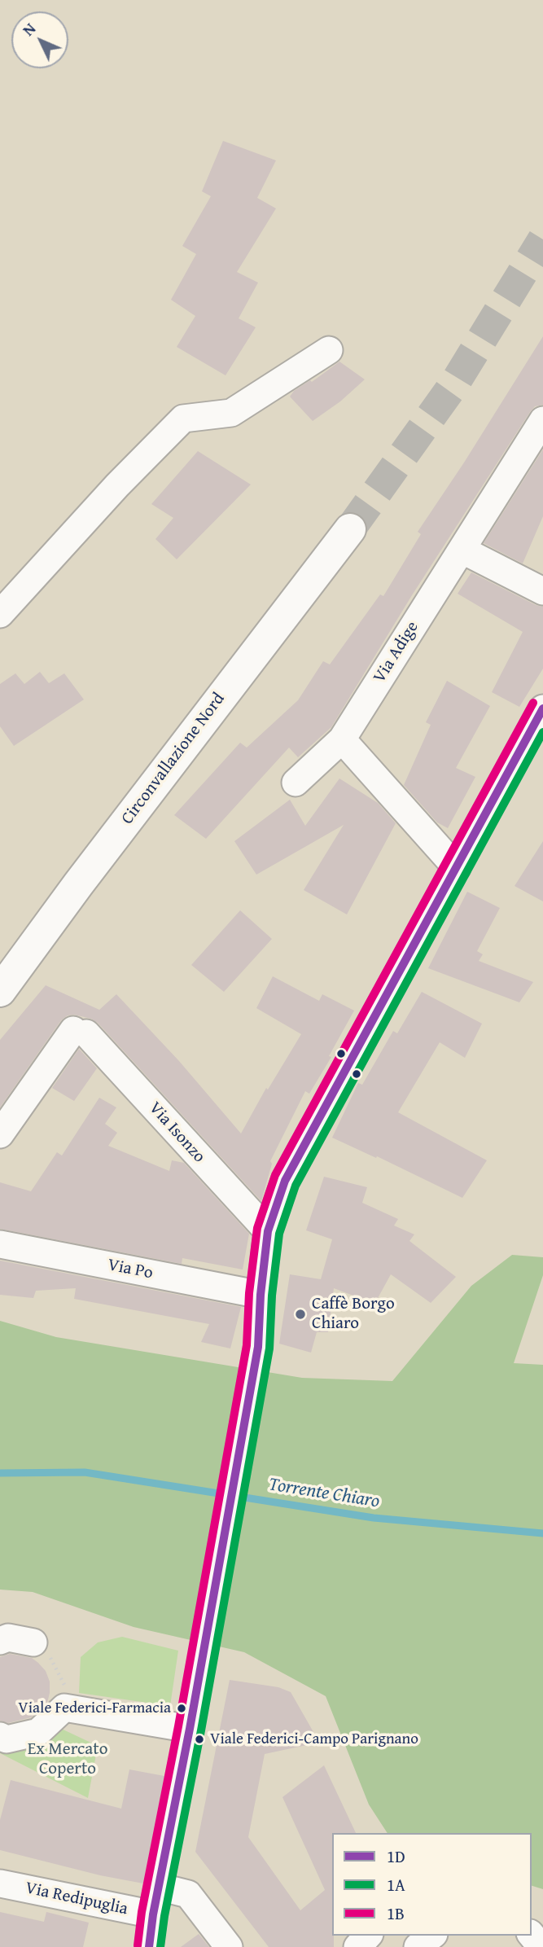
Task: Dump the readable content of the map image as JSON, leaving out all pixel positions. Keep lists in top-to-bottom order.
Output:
{
  "streets": {
    "main road": ["Circonvallazione Nord"],
    "street": [
      "Via Adige",
      "Via Isonzo",
      "Via Po",
      "Via Redipuglia"
    ]
  },
  "water": ["Torrente Chiaro"],
  "parks": ["Ex Mercato Coperto"],
  "places": ["Caffè Borgo Chiaro", "Viale Federici-Farmacia", "Viale Federici-Campo Parignano"],
  "lines": ["transit line 1B", "transit line 1D", "transit line 1A"],
  "legend": ["1D", "1A", "1B"],
  "north": "top left"
}
